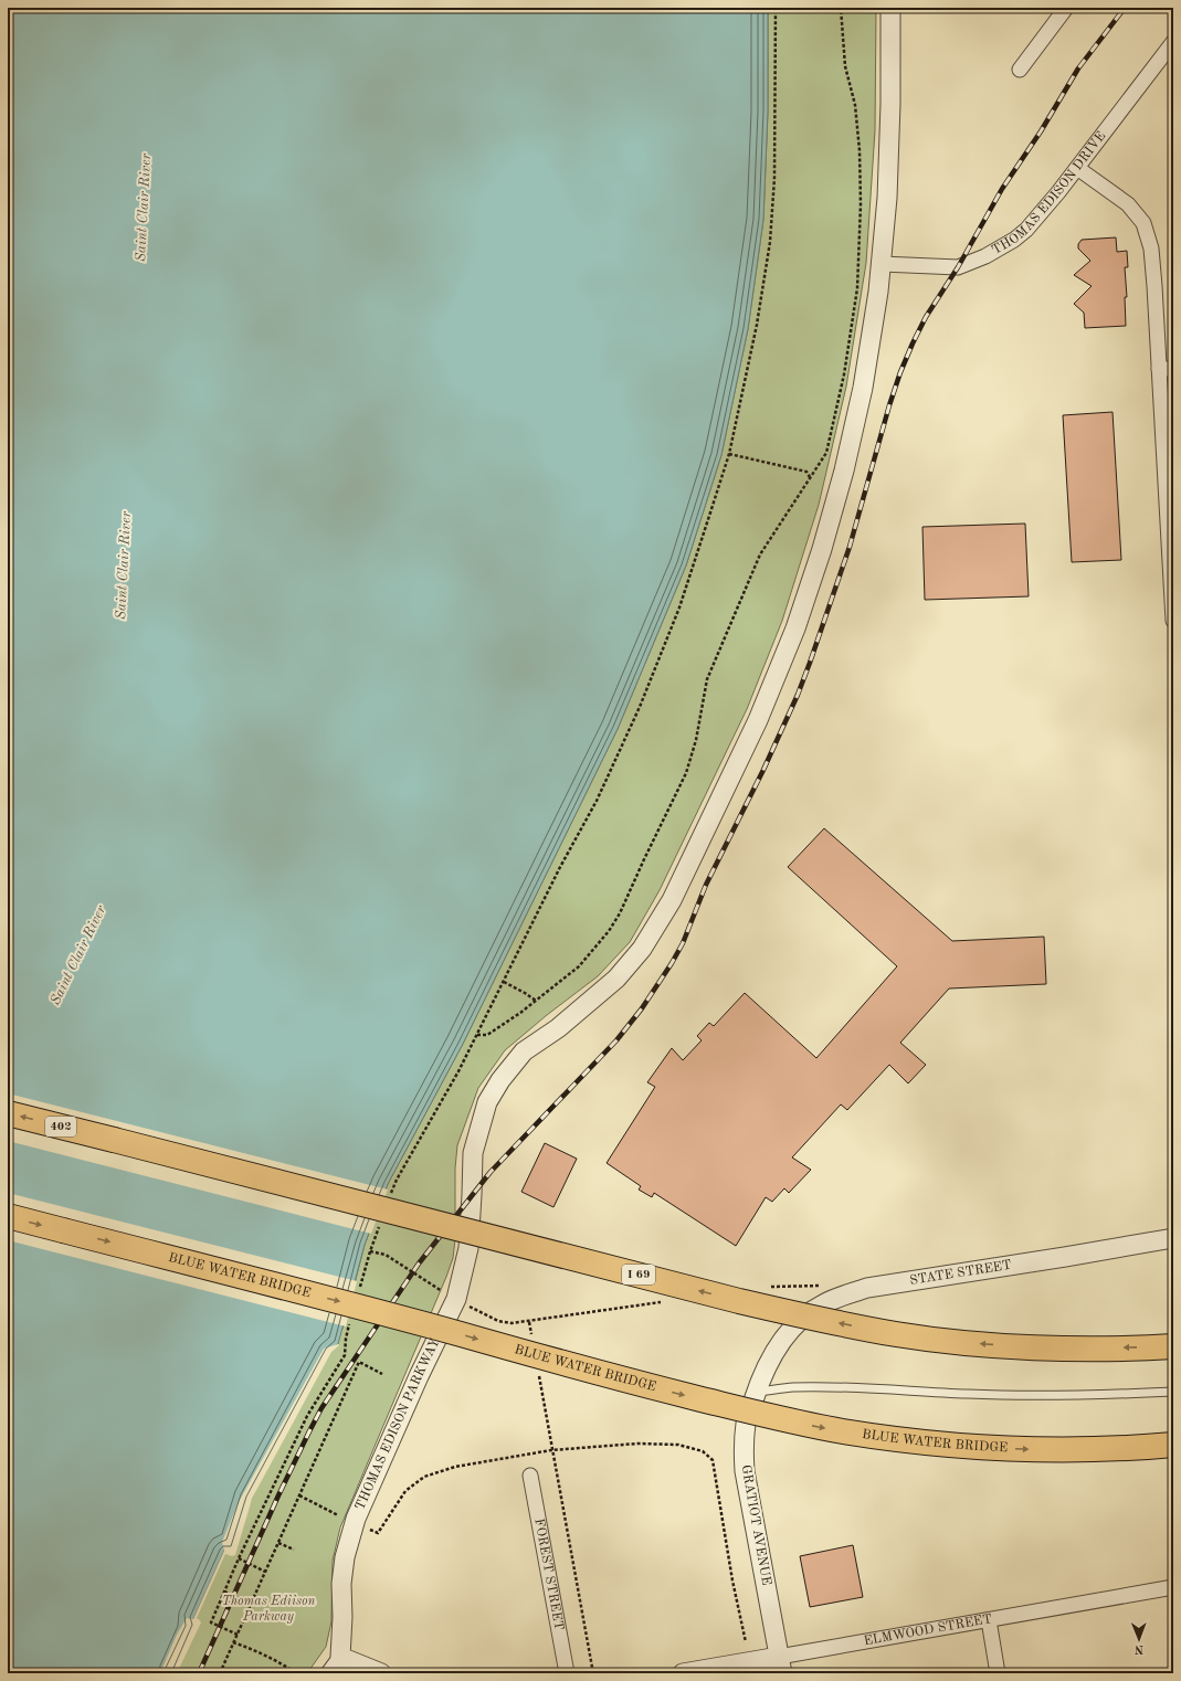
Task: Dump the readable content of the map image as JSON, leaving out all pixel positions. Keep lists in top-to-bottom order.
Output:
{
  "streets": {
    "highway": ["402", "I 69", "BLUE WATER BRIDGE"],
    "street": [
      "THOMAS EDISON DRIVE",
      "STATE STREET",
      "THOMAS EDISON PARKWAY",
      "GRATIOT AVENUE",
      "FOREST STREET",
      "ELMWOOD STREET"
    ]
  },
  "crossings": [
    ["THOMAS EDISON DRIVE", "THOMAS EDISON PARKWAY"],
    ["402", "I 69"],
    ["STATE STREET", "GRATIOT AVENUE"],
    ["GRATIOT AVENUE", "ELMWOOD STREET"]
  ],
  "water": ["Saint Clair River"],
  "parks": ["Thomas Ediison Parkway"],
  "north": "bottom"
}
